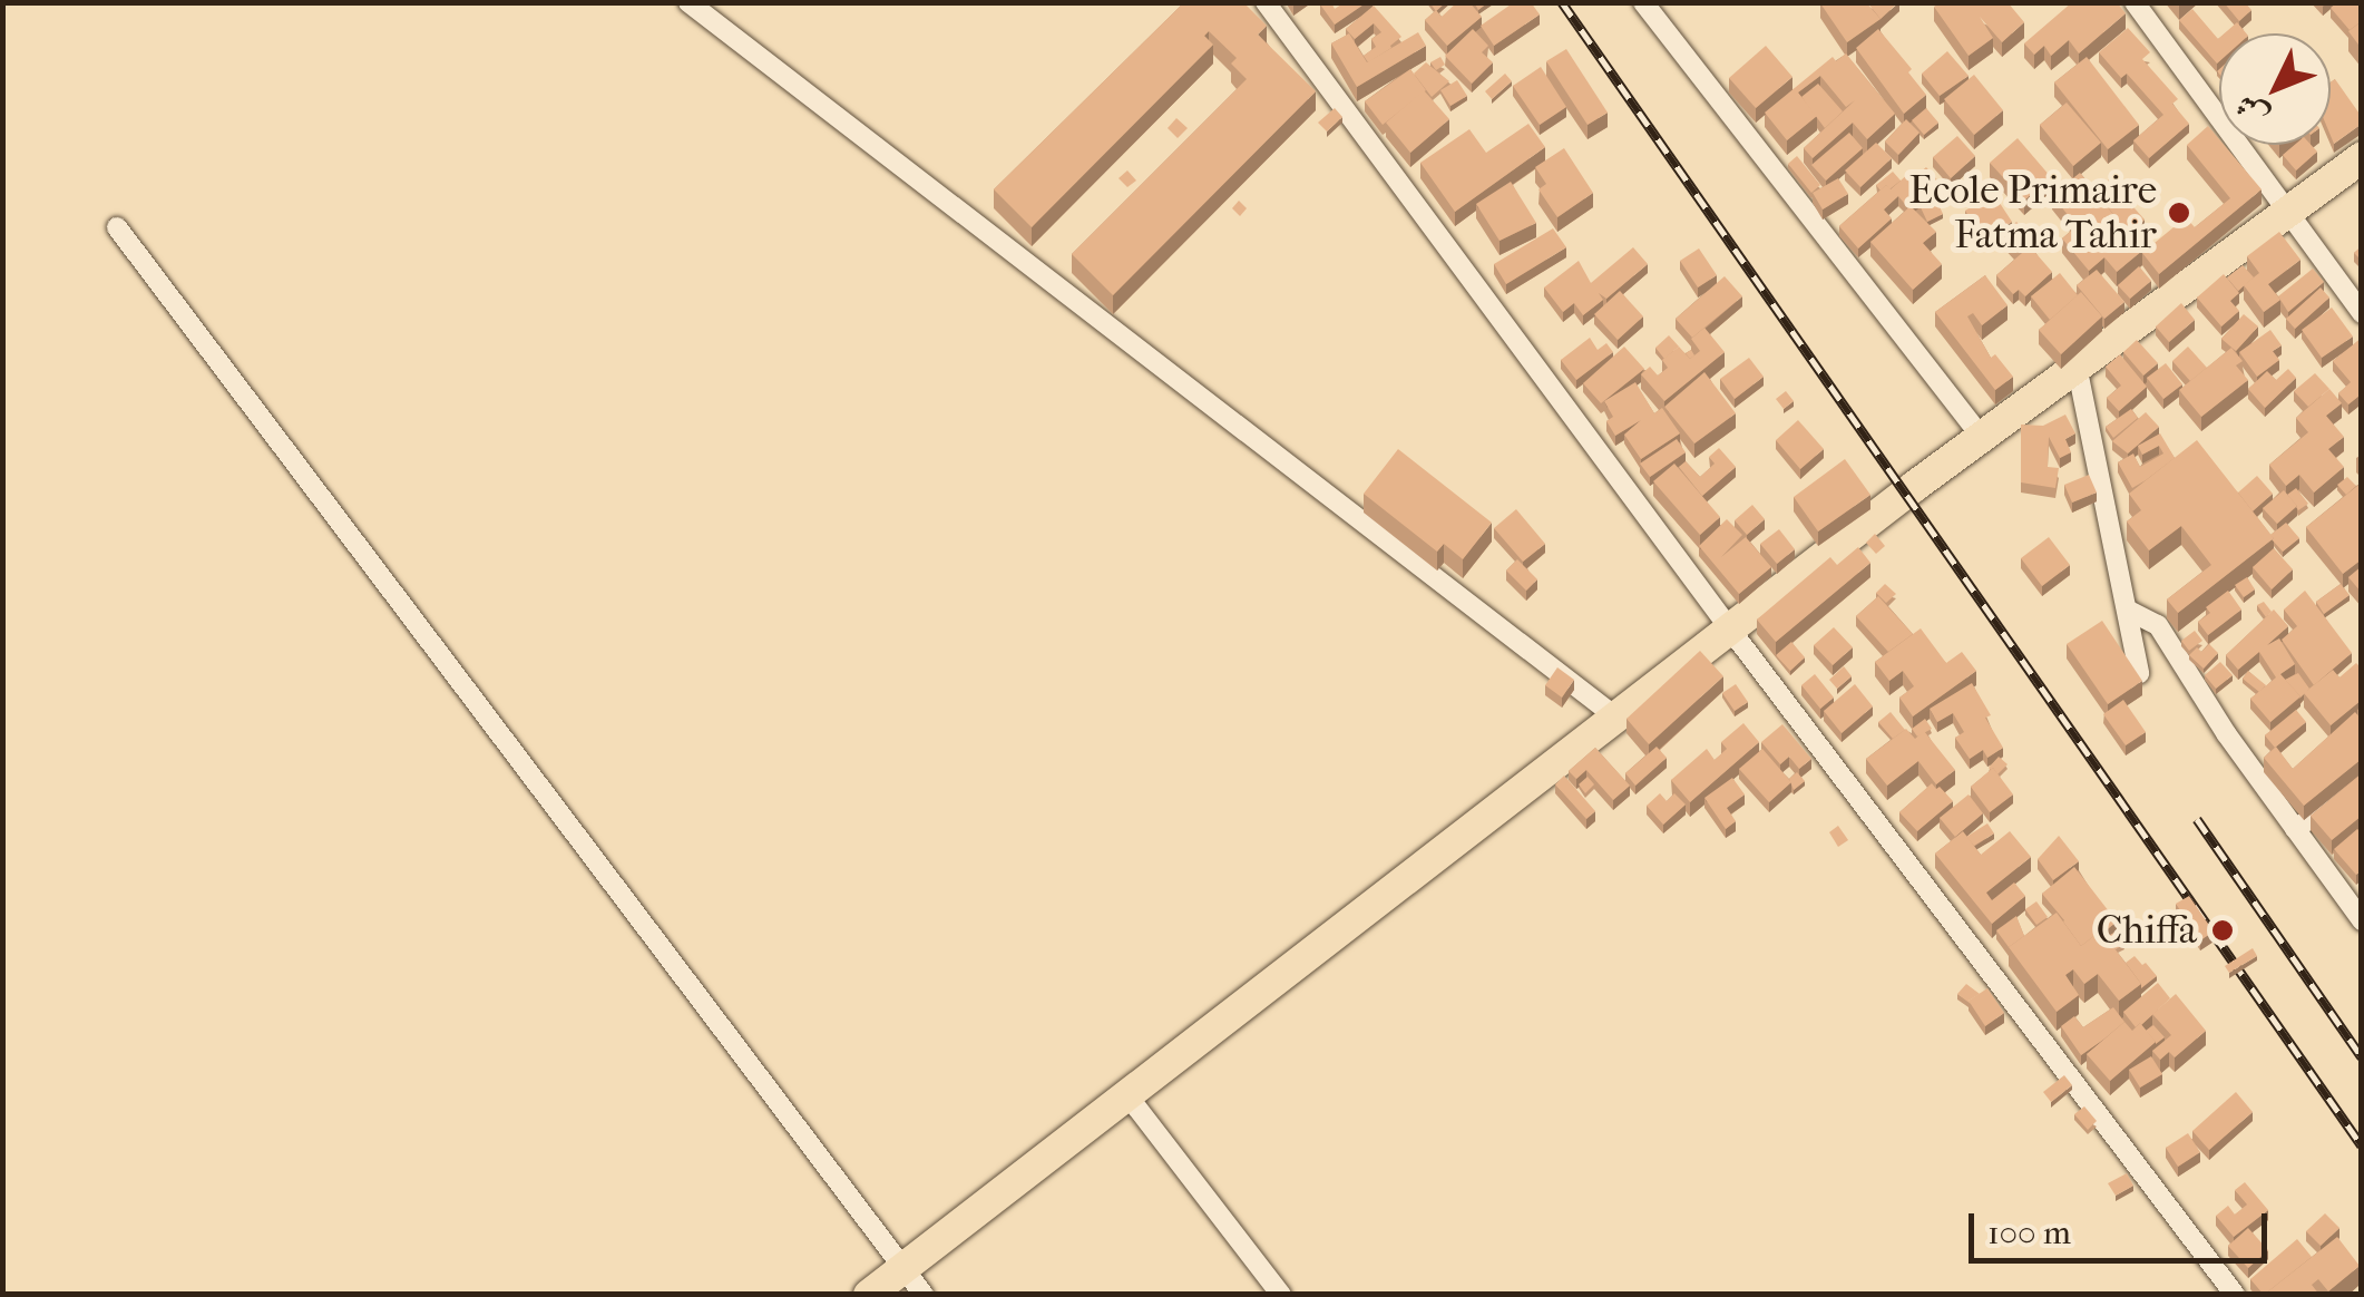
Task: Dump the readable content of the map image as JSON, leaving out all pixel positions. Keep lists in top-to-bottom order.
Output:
{
  "places": ["Ecole Primaire Fatma Tahir", "Chiffa"],
  "scale_bar": "100 m",
  "north": "bottom left"
}
